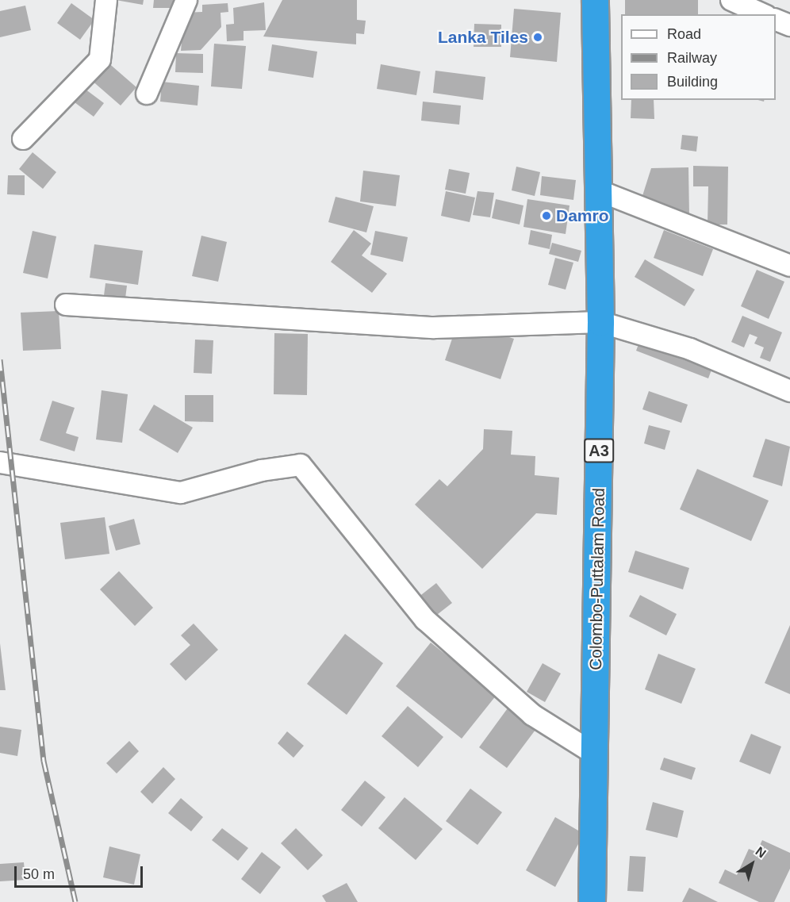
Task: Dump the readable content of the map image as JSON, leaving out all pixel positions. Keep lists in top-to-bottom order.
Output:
{
  "streets": {
    "highway": ["A3", "Colombo-Puttalam Road"]
  },
  "places": ["Lanka Tiles", "Damro"],
  "legend": ["Road", "Railway", "Building"],
  "scale_bar": "50 m",
  "north": "top right"
}
